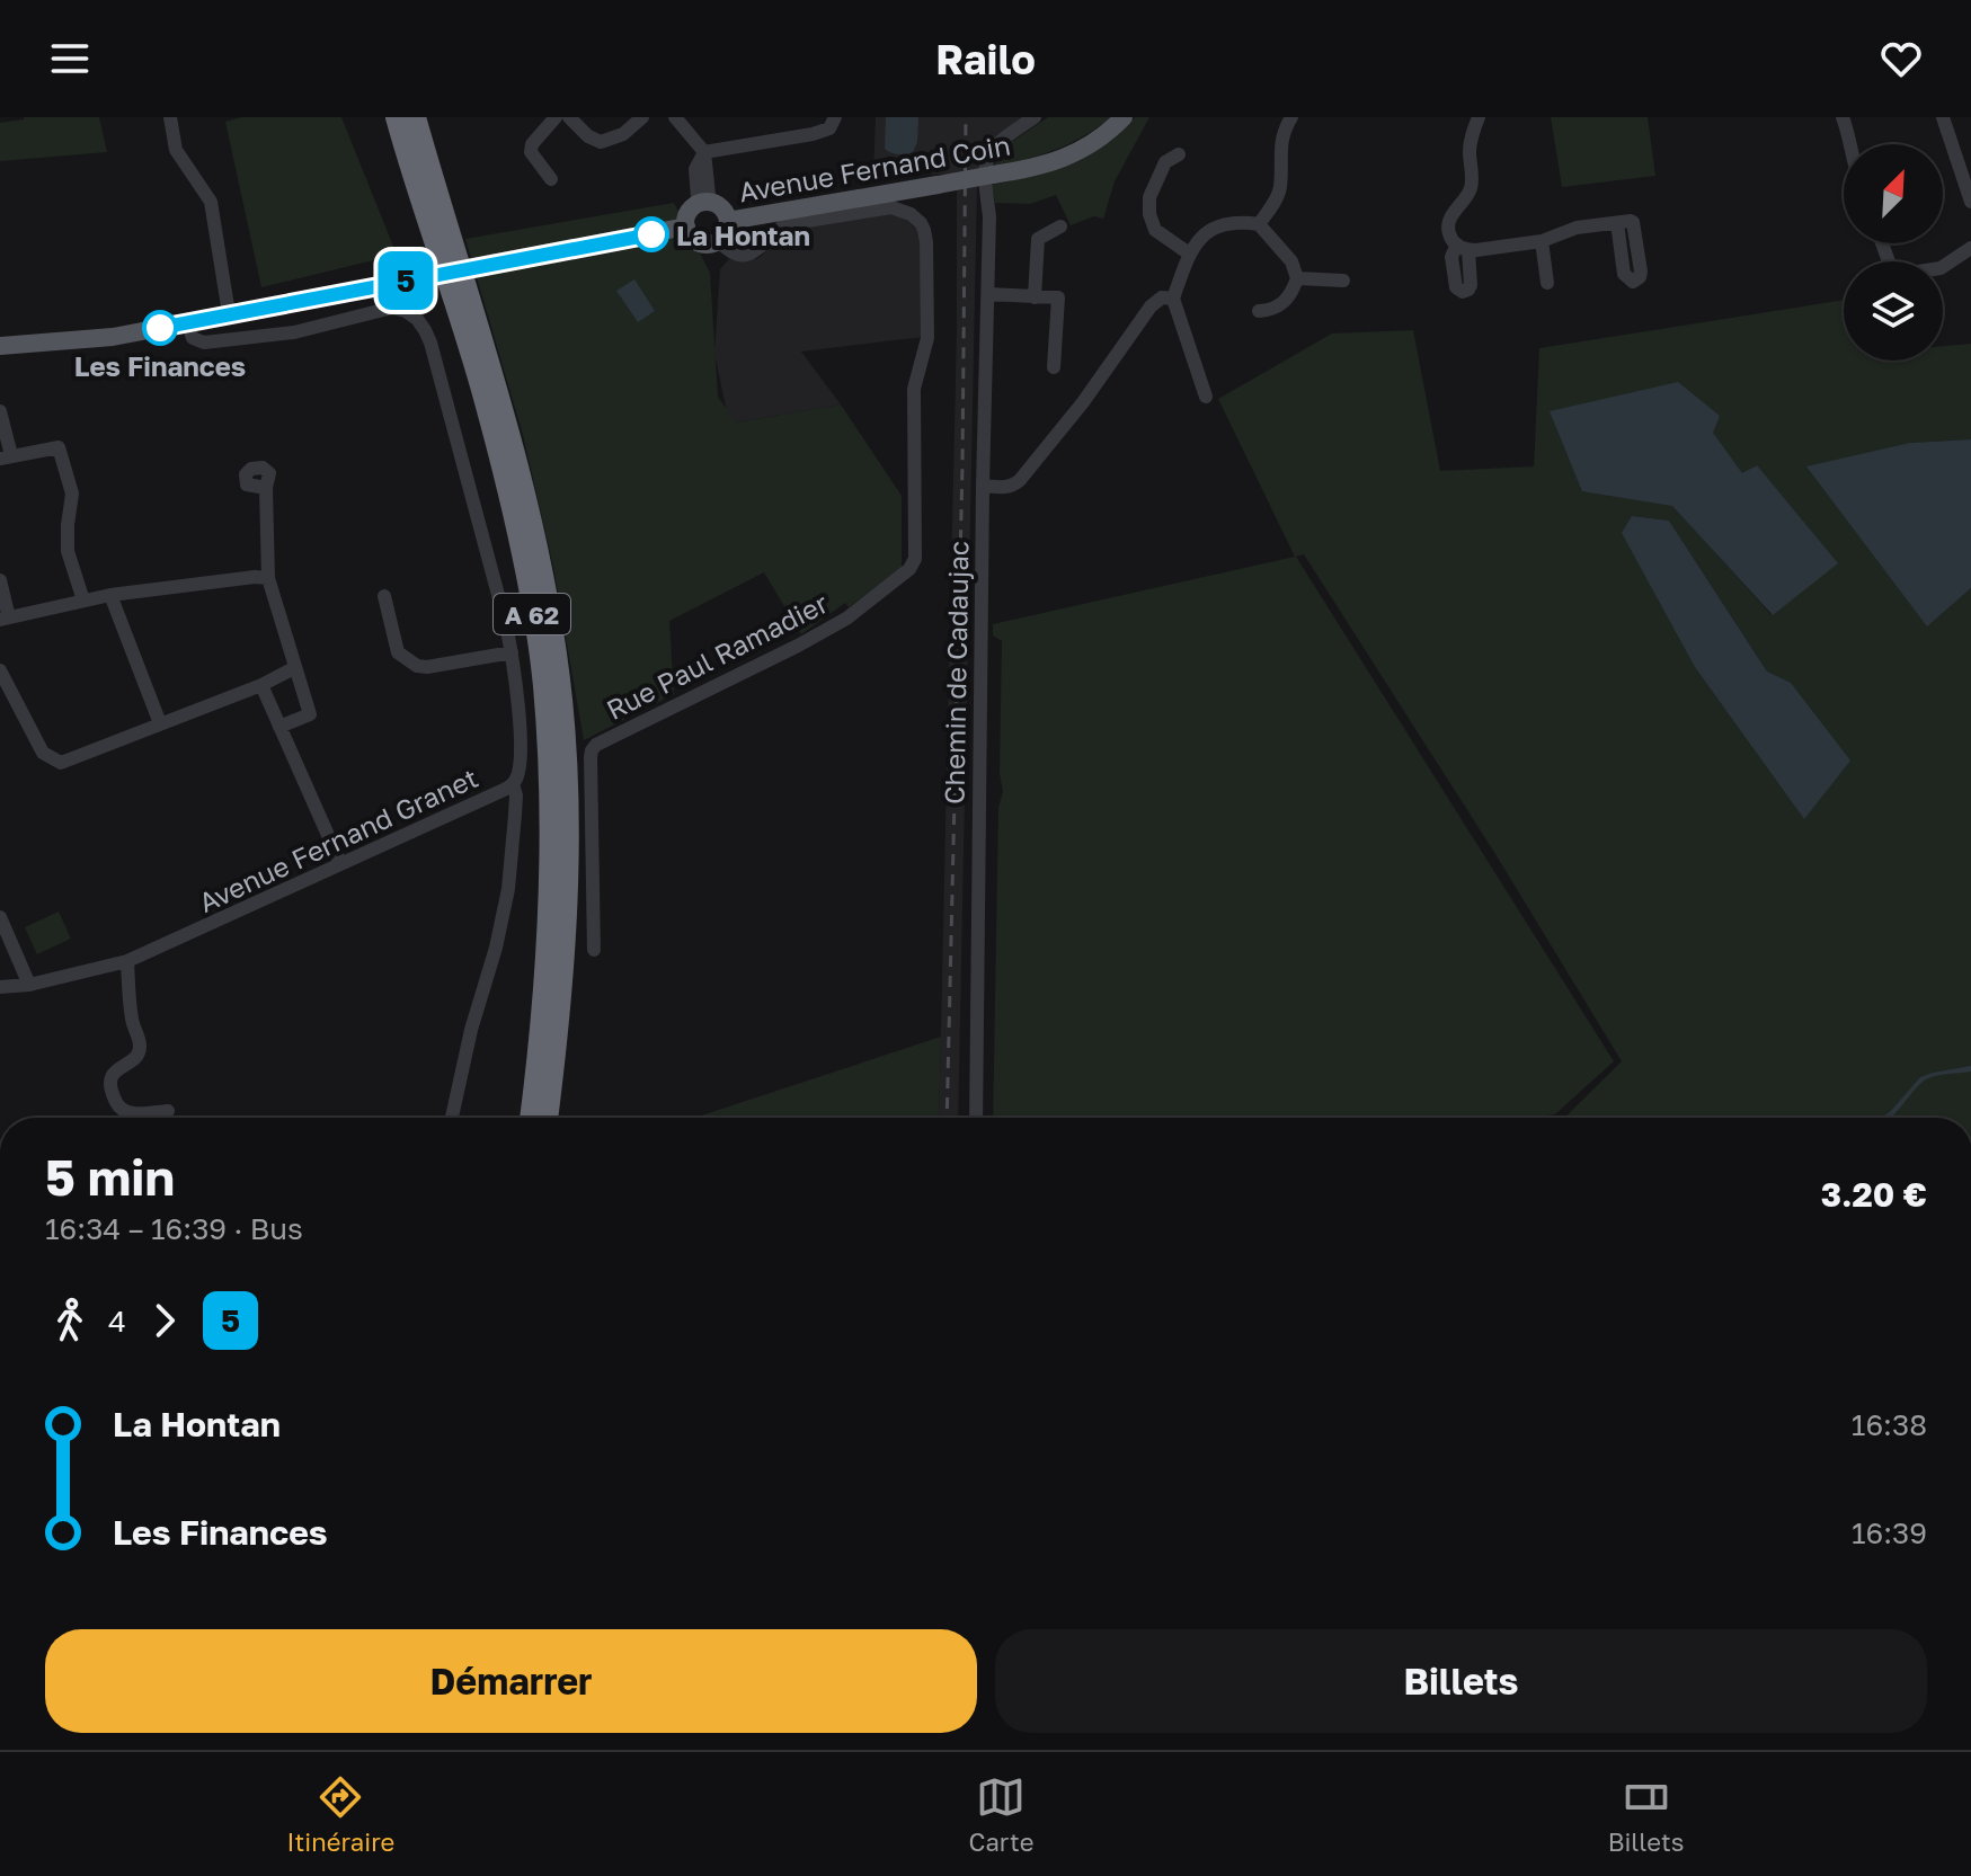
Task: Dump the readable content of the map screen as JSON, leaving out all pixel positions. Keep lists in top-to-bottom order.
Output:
{
  "streets": {
    "highway": ["A 62"],
    "main road": ["Avenue Fernand Coin"],
    "street": ["Rue Paul Ramadier", "Chemin de Cadaujac", "Avenue Fernand Granet"]
  },
  "crossings": [
    ["Avenue Fernand Coin", "Rue Paul Ramadier"]
  ],
  "places": ["La Hontan", "Les Finances"],
  "lines": ["bus line 5"],
  "north": "top right",
  "page": {
    "header": "Railo",
    "on_map": "5",
    "heading": ["5 min", "16:34 – 16:39 · Bus", "3.20 €"],
    "legs": ["4", "5"],
    "list": [
      {
        "name": "La Hontan",
        "value": "16:38"
      },
      {
        "name": "Les Finances",
        "value": "16:39"
      }
    ],
    "buttons": ["Démarrer", "Billets"],
    "tabs": ["Itinéraire", "Carte", "Billets"]
  }
}
